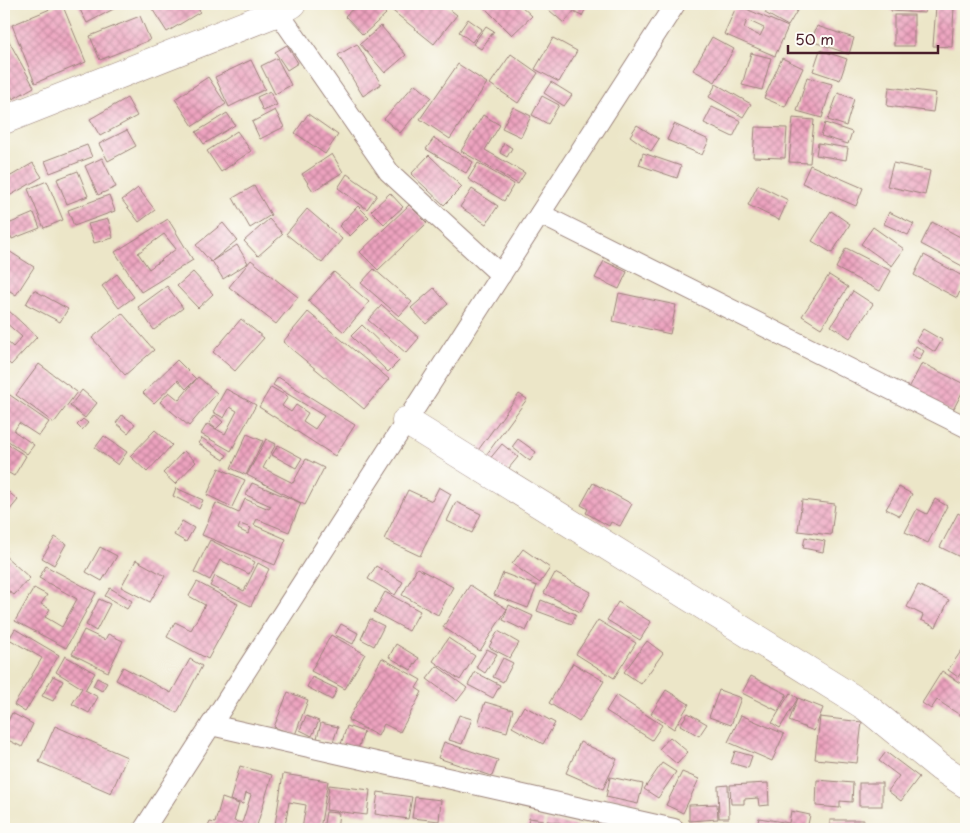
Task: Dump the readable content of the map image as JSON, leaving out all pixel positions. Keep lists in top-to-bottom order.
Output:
{
  "scale_bar": "50 m"
}
